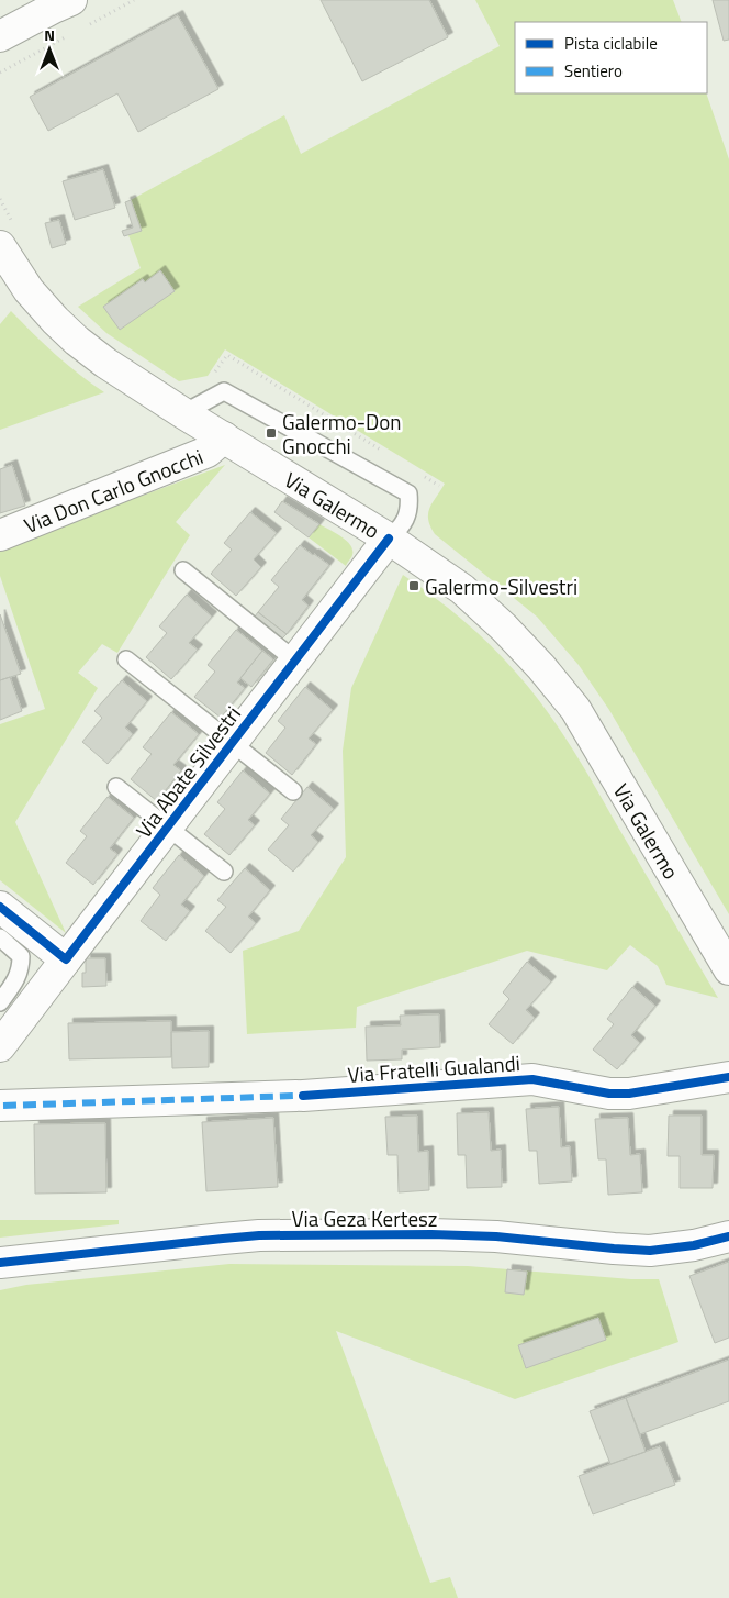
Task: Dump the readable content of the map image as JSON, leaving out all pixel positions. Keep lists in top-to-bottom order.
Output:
{
  "streets": {
    "street": [
      "Via Don Carlo Gnocchi",
      "Via Galermo",
      "Via Abate Silvestri",
      "Via Fratelli Gualandi",
      "Via Geza Kertesz"
    ]
  },
  "crossings": [
    ["Via Don Carlo Gnocchi", "Via Galermo"],
    ["Via Galermo", "Via Abate Silvestri"]
  ],
  "places": {
    "transit": ["Galermo-Don Gnocchi", "Galermo-Silvestri"]
  },
  "legend": ["Pista ciclabile", "Sentiero"],
  "north": "top"
}
